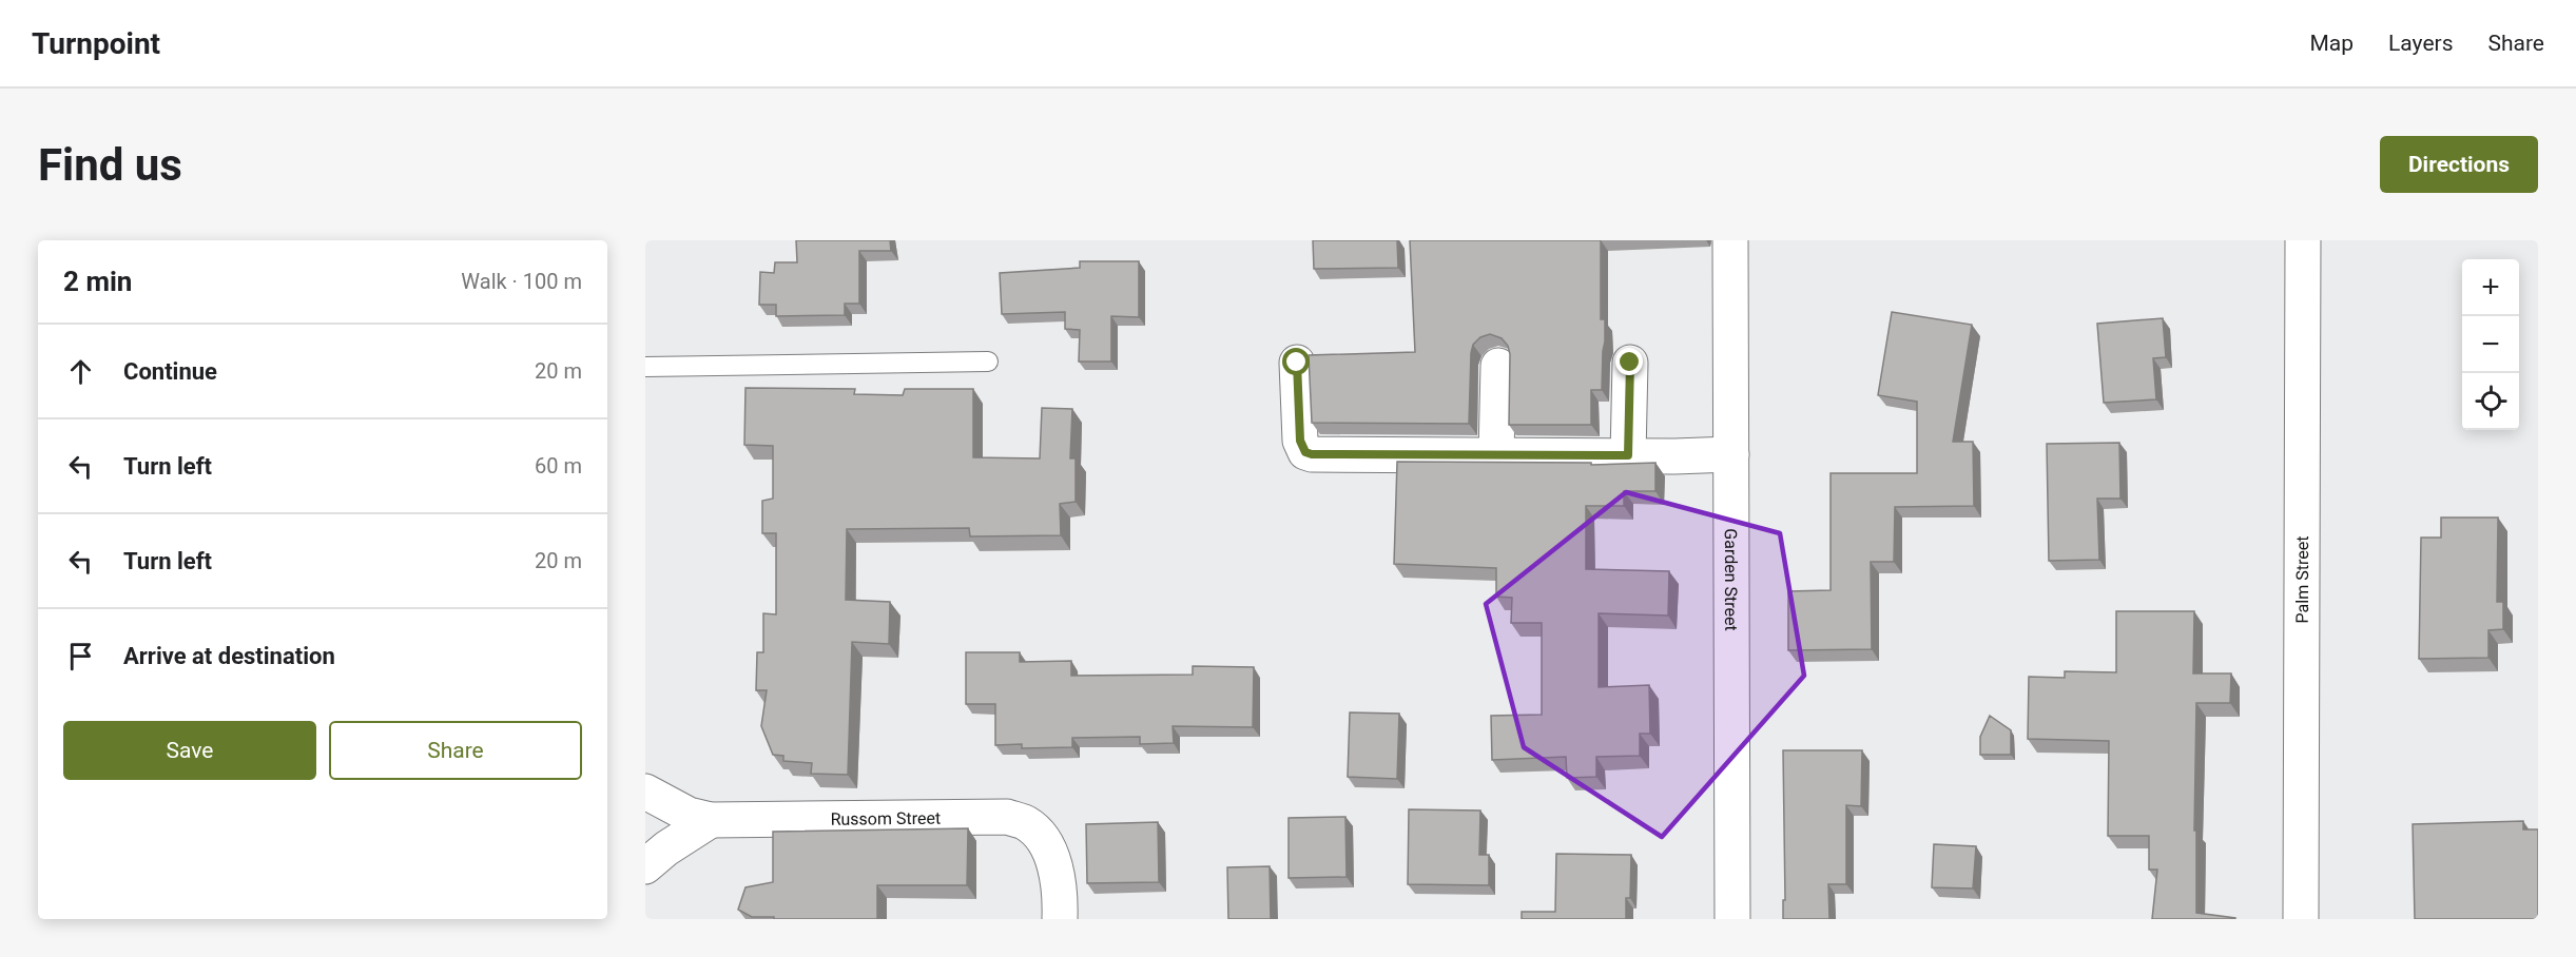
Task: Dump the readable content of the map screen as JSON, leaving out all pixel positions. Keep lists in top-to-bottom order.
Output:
{
  "streets": {
    "street": ["Garden Street", "Palm Street", "Russom Street"]
  },
  "page": {
    "header": "Turnpoint",
    "nav": ["Map", "Layers", "Share"],
    "buttons": [
      "Directions",
      ["Save", "Share"]
    ],
    "title": "Find us",
    "heading": ["2 min", "Walk · 100 m"],
    "map_buttons": ["+", "−"],
    "list": [
      ["Continue", "20 m"],
      ["Turn left", "60 m"],
      ["Turn left", "20 m"],
      "Arrive at destination"
    ]
  }
}
